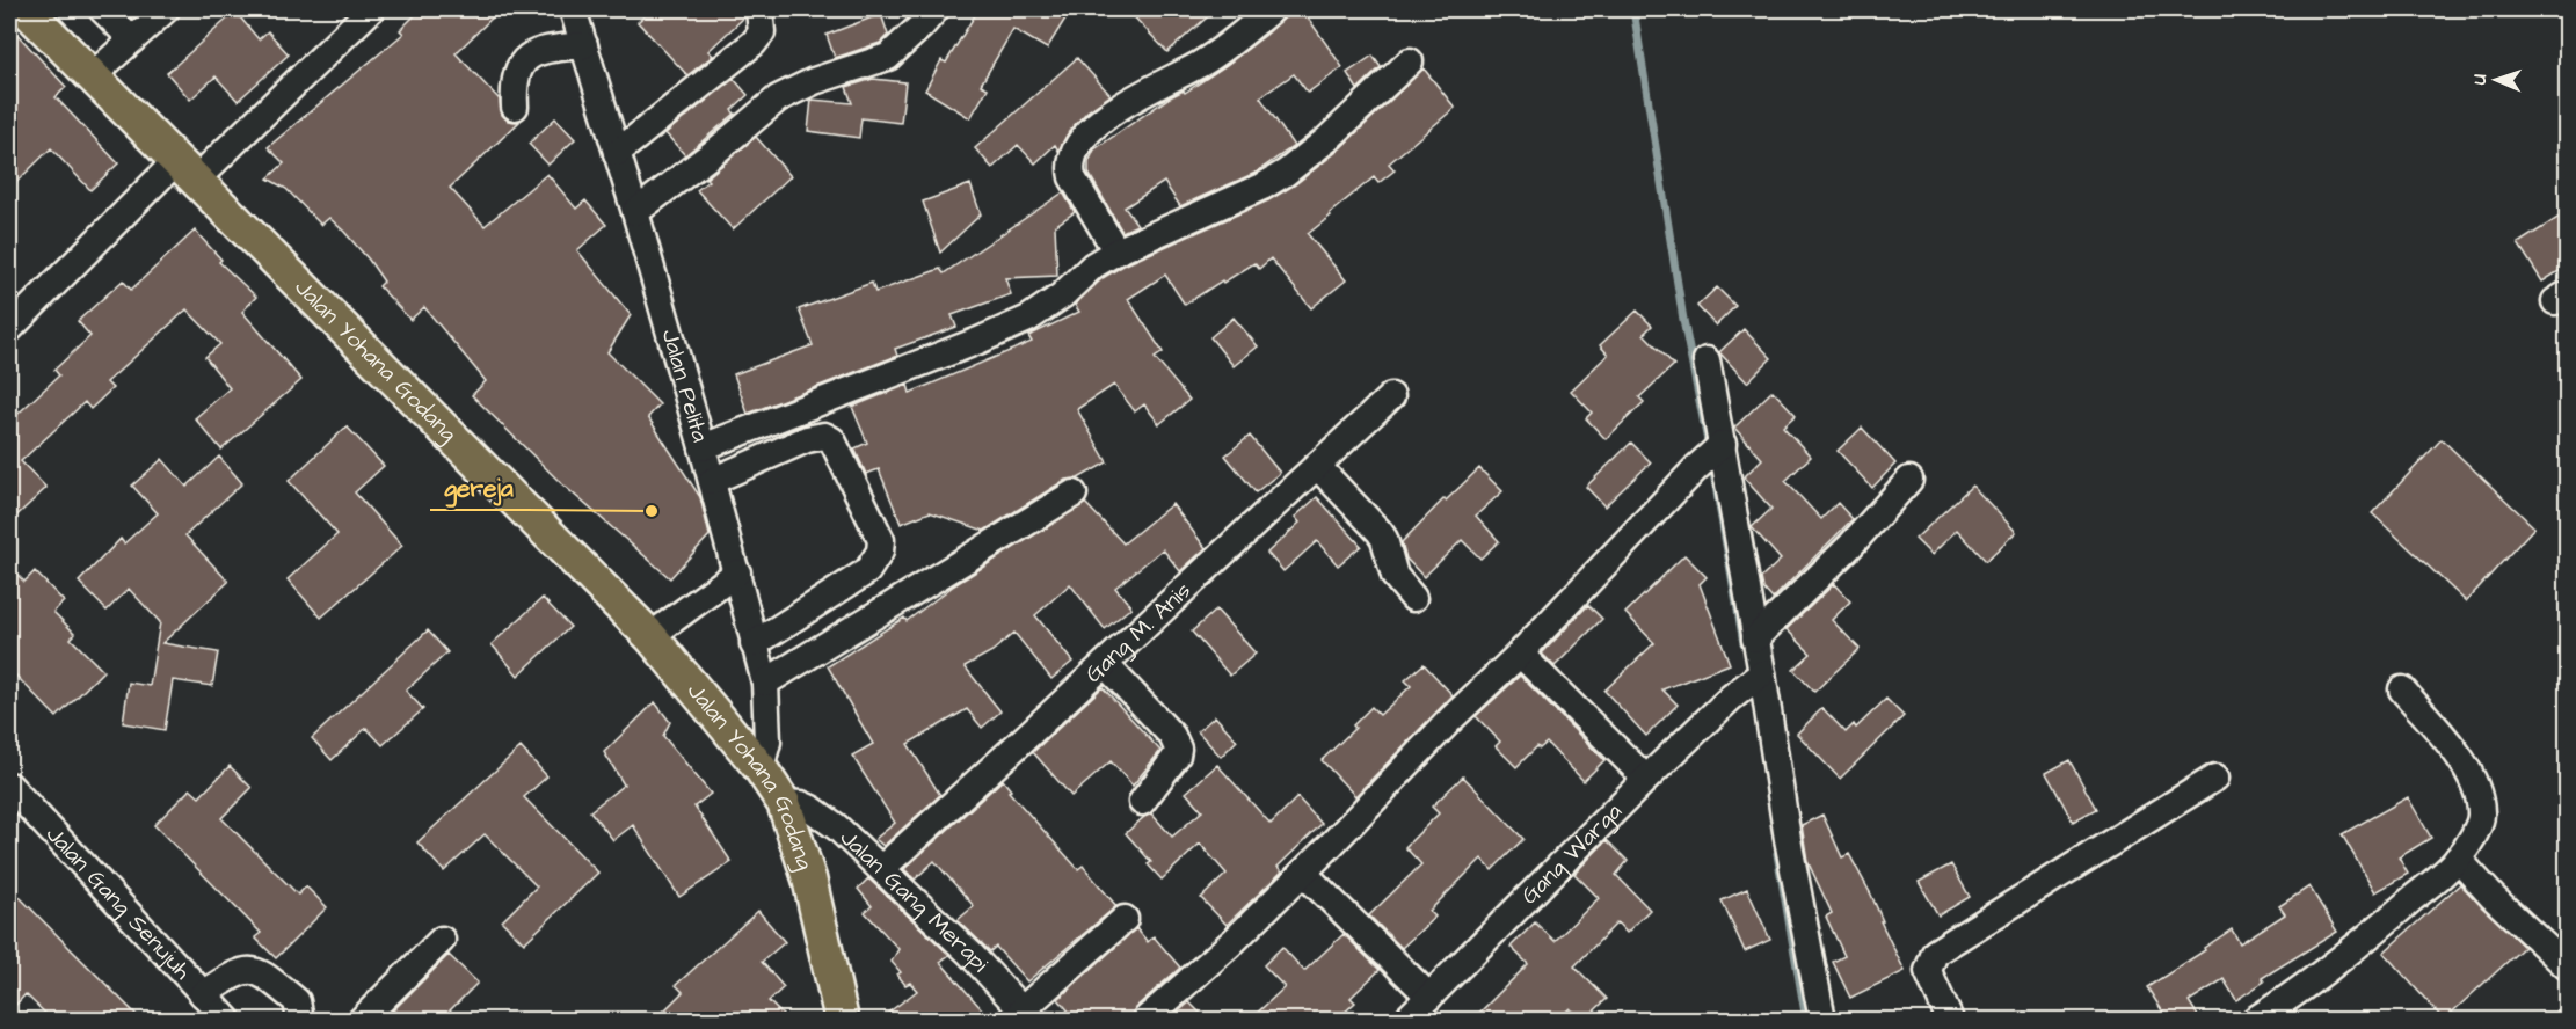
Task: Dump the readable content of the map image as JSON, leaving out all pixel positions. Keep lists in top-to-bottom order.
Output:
{
  "streets": {
    "main road": ["Jalan Yohana Godang"],
    "street": [
      "Jalan Pelita",
      "Gang M. Anis",
      "Gang Warga",
      "Jalan Gang Merapi",
      "Jalan Gang Senujuh"
    ]
  },
  "crossings": [
    ["Jalan Yohana Godang", "Jalan Pelita"],
    ["Jalan Yohana Godang", "Jalan Gang Merapi"],
    ["Gang M. Anis", "Jalan Gang Merapi"]
  ],
  "places": ["gereja"],
  "north": "left"
}
